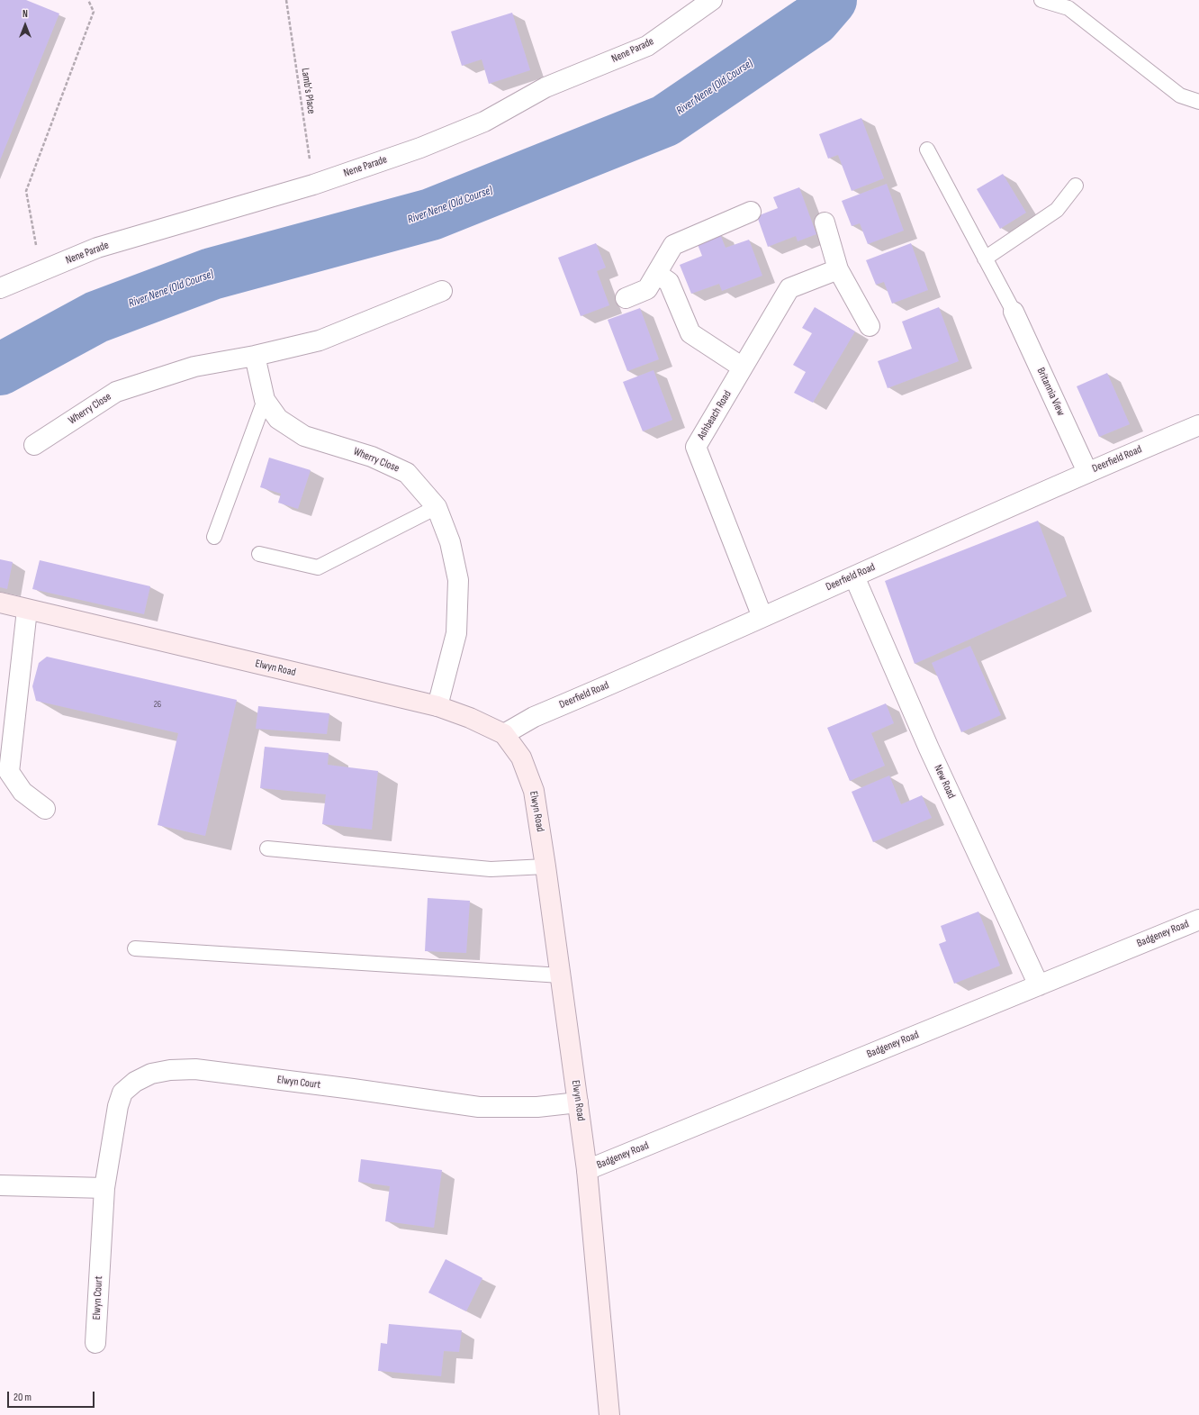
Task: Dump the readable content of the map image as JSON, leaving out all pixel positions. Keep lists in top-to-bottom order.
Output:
{
  "streets": {
    "street": [
      "Nene Parade",
      "Britannia View",
      "Wherry Close",
      "Ashbeach Road",
      "Deerfield Road",
      "Elwyn Road",
      "New Road",
      "Badgeney Road",
      "Elwyn Court"
    ],
    "path": ["Lamb's Place"]
  },
  "crossings": [
    ["Nene Parade", "Lamb's Place"],
    ["Britannia View", "Deerfield Road"],
    ["Wherry Close", "Elwyn Road"],
    ["Ashbeach Road", "Deerfield Road"],
    ["Deerfield Road", "Elwyn Road"],
    ["Deerfield Road", "New Road"],
    ["Elwyn Road", "Badgeney Road"],
    ["Elwyn Road", "Elwyn Court"],
    ["New Road", "Badgeney Road"]
  ],
  "water": ["River Nene (Old Course)"],
  "house_numbers": ["26"],
  "scale_bar": "20 m",
  "north": "top"
}
